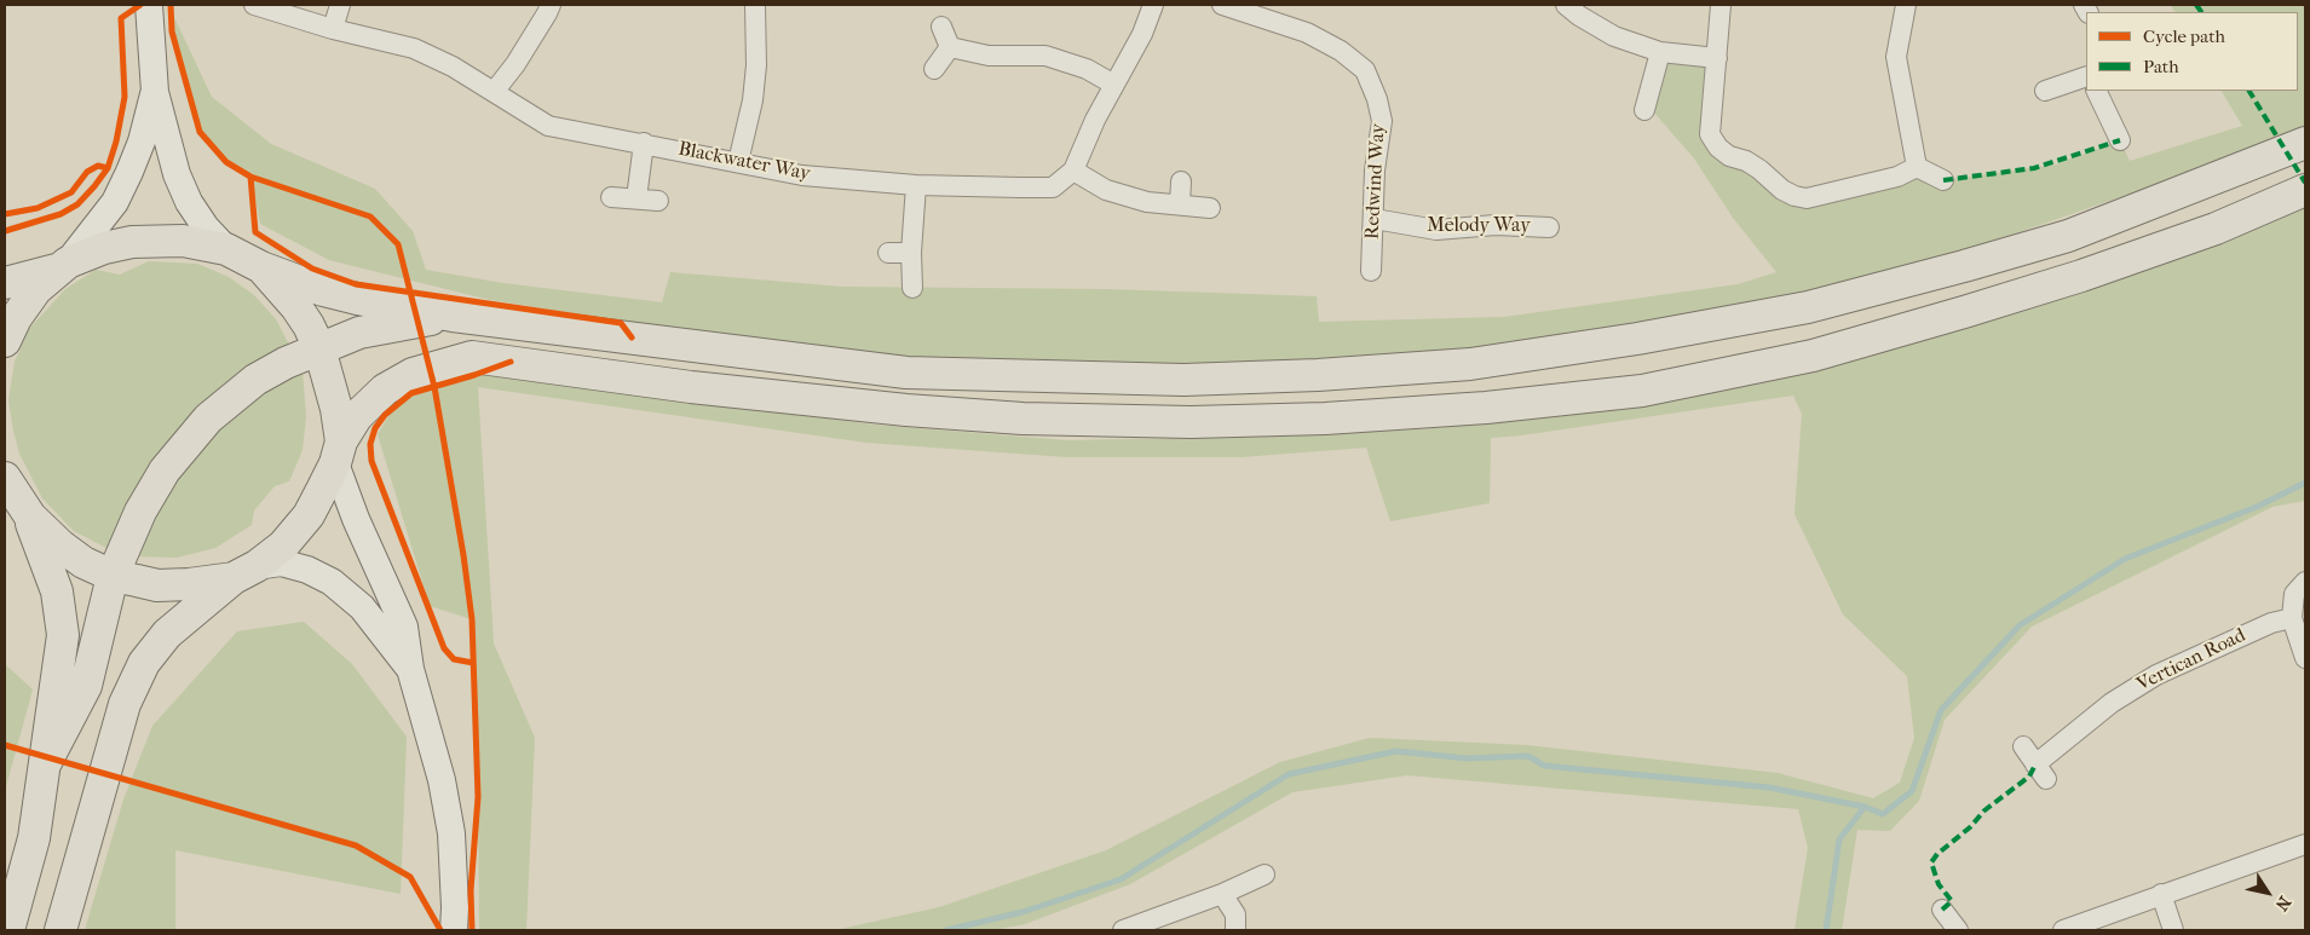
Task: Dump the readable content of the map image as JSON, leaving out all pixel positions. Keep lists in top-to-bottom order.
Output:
{
  "streets": {
    "street": [
      "Blackwater Way",
      "Redwind Way",
      "Melody Way",
      "Vertican Road"
    ]
  },
  "crossings": [
    ["Redwind Way", "Melody Way"]
  ],
  "legend": ["Cycle path", "Path"],
  "north": "bottom right"
}
